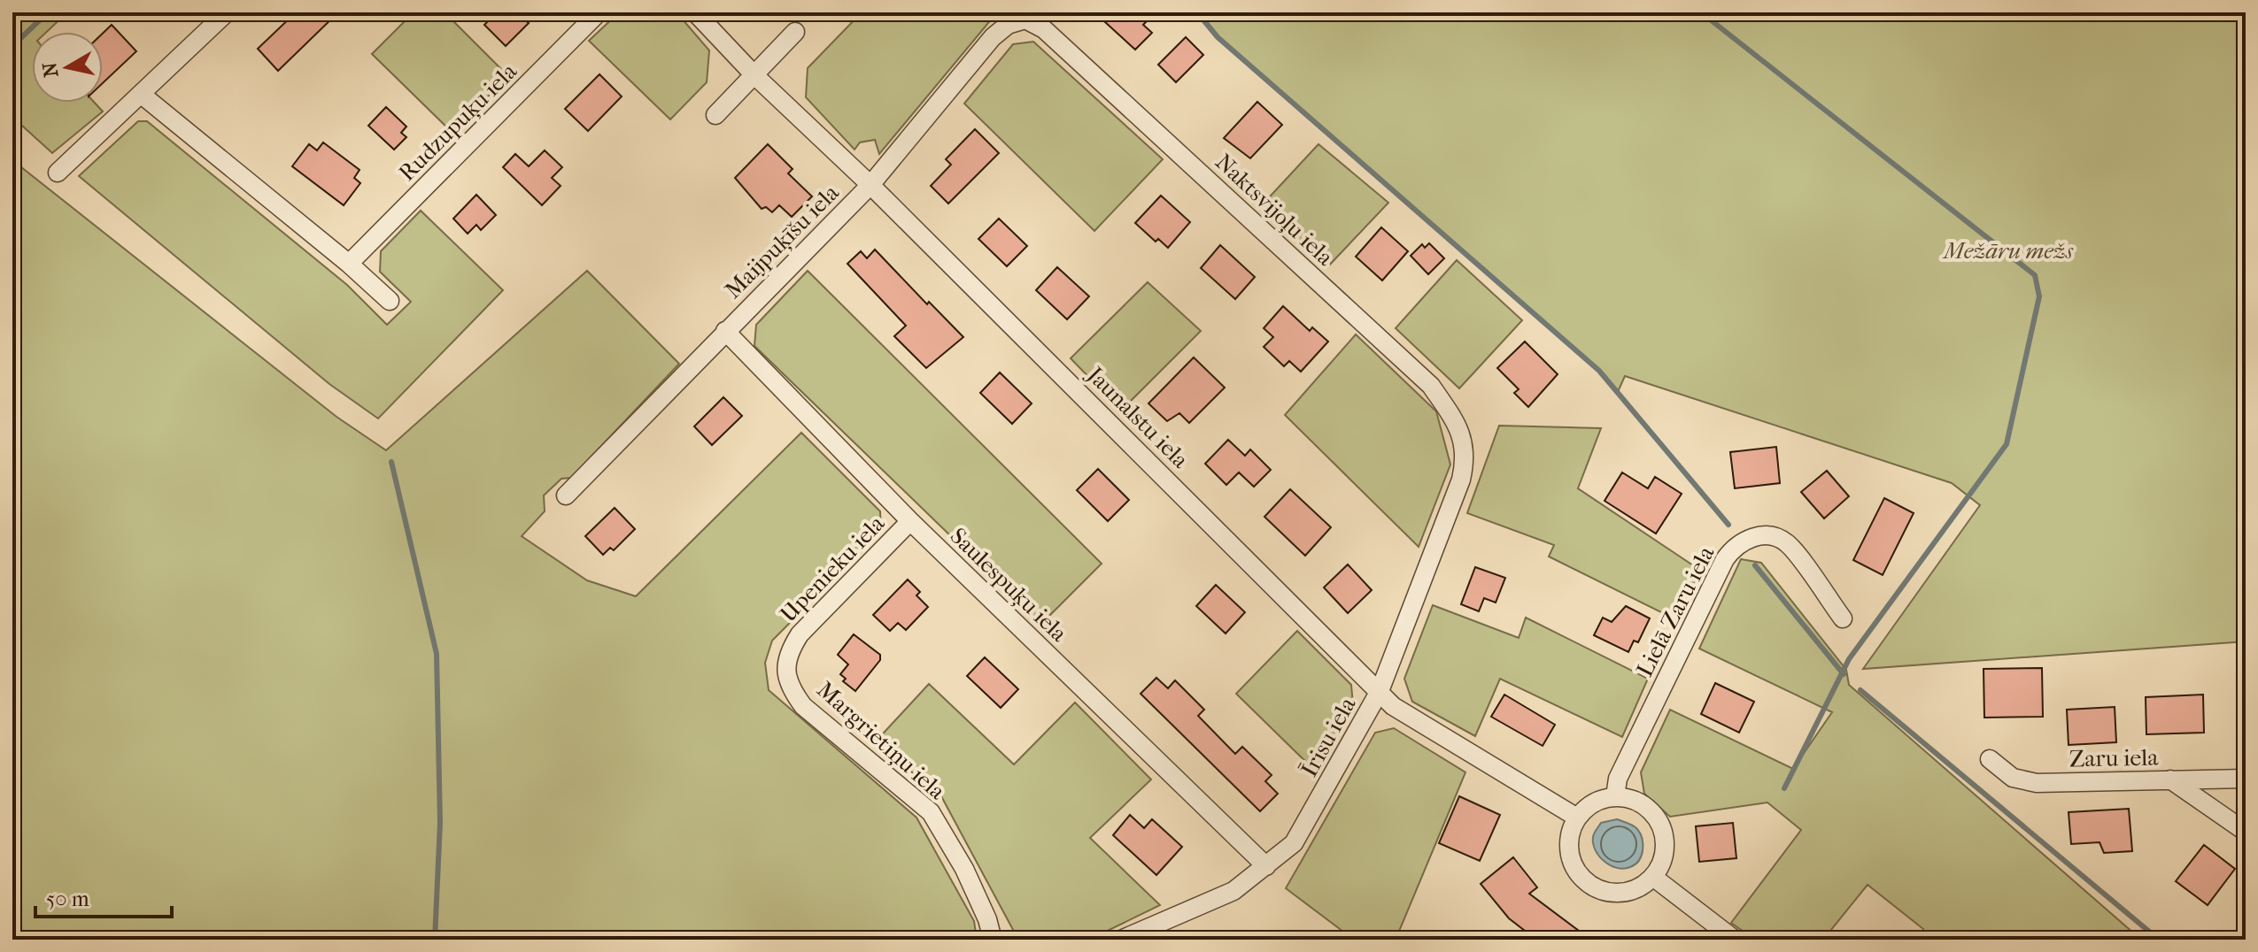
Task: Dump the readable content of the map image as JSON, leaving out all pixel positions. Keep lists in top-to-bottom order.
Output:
{
  "streets": {
    "street": [
      "Rudzupuķu iela",
      "Naktsvijoļu iela",
      "Maijpuķīšu iela",
      "Jaunalstu iela",
      "Upenieku iela",
      "Saulespuķu iela",
      "Lielā Zaru iela",
      "Īrisu iela",
      "Margrietiņu iela",
      "Zaru iela"
    ]
  },
  "crossings": [
    ["Naktsvijoļu iela", "Maijpuķīšu iela"],
    ["Naktsvijoļu iela", "Īrisu iela"],
    ["Maijpuķīšu iela", "Jaunalstu iela"],
    ["Maijpuķīšu iela", "Saulespuķu iela"],
    ["Jaunalstu iela", "Lielā Zaru iela"],
    ["Jaunalstu iela", "Īrisu iela"],
    ["Upenieku iela", "Saulespuķu iela"],
    ["Upenieku iela", "Margrietiņu iela"],
    ["Saulespuķu iela", "Īrisu iela"]
  ],
  "parks": ["Mežāru mežs"],
  "scale_bar": "50 m",
  "north": "left"
}
